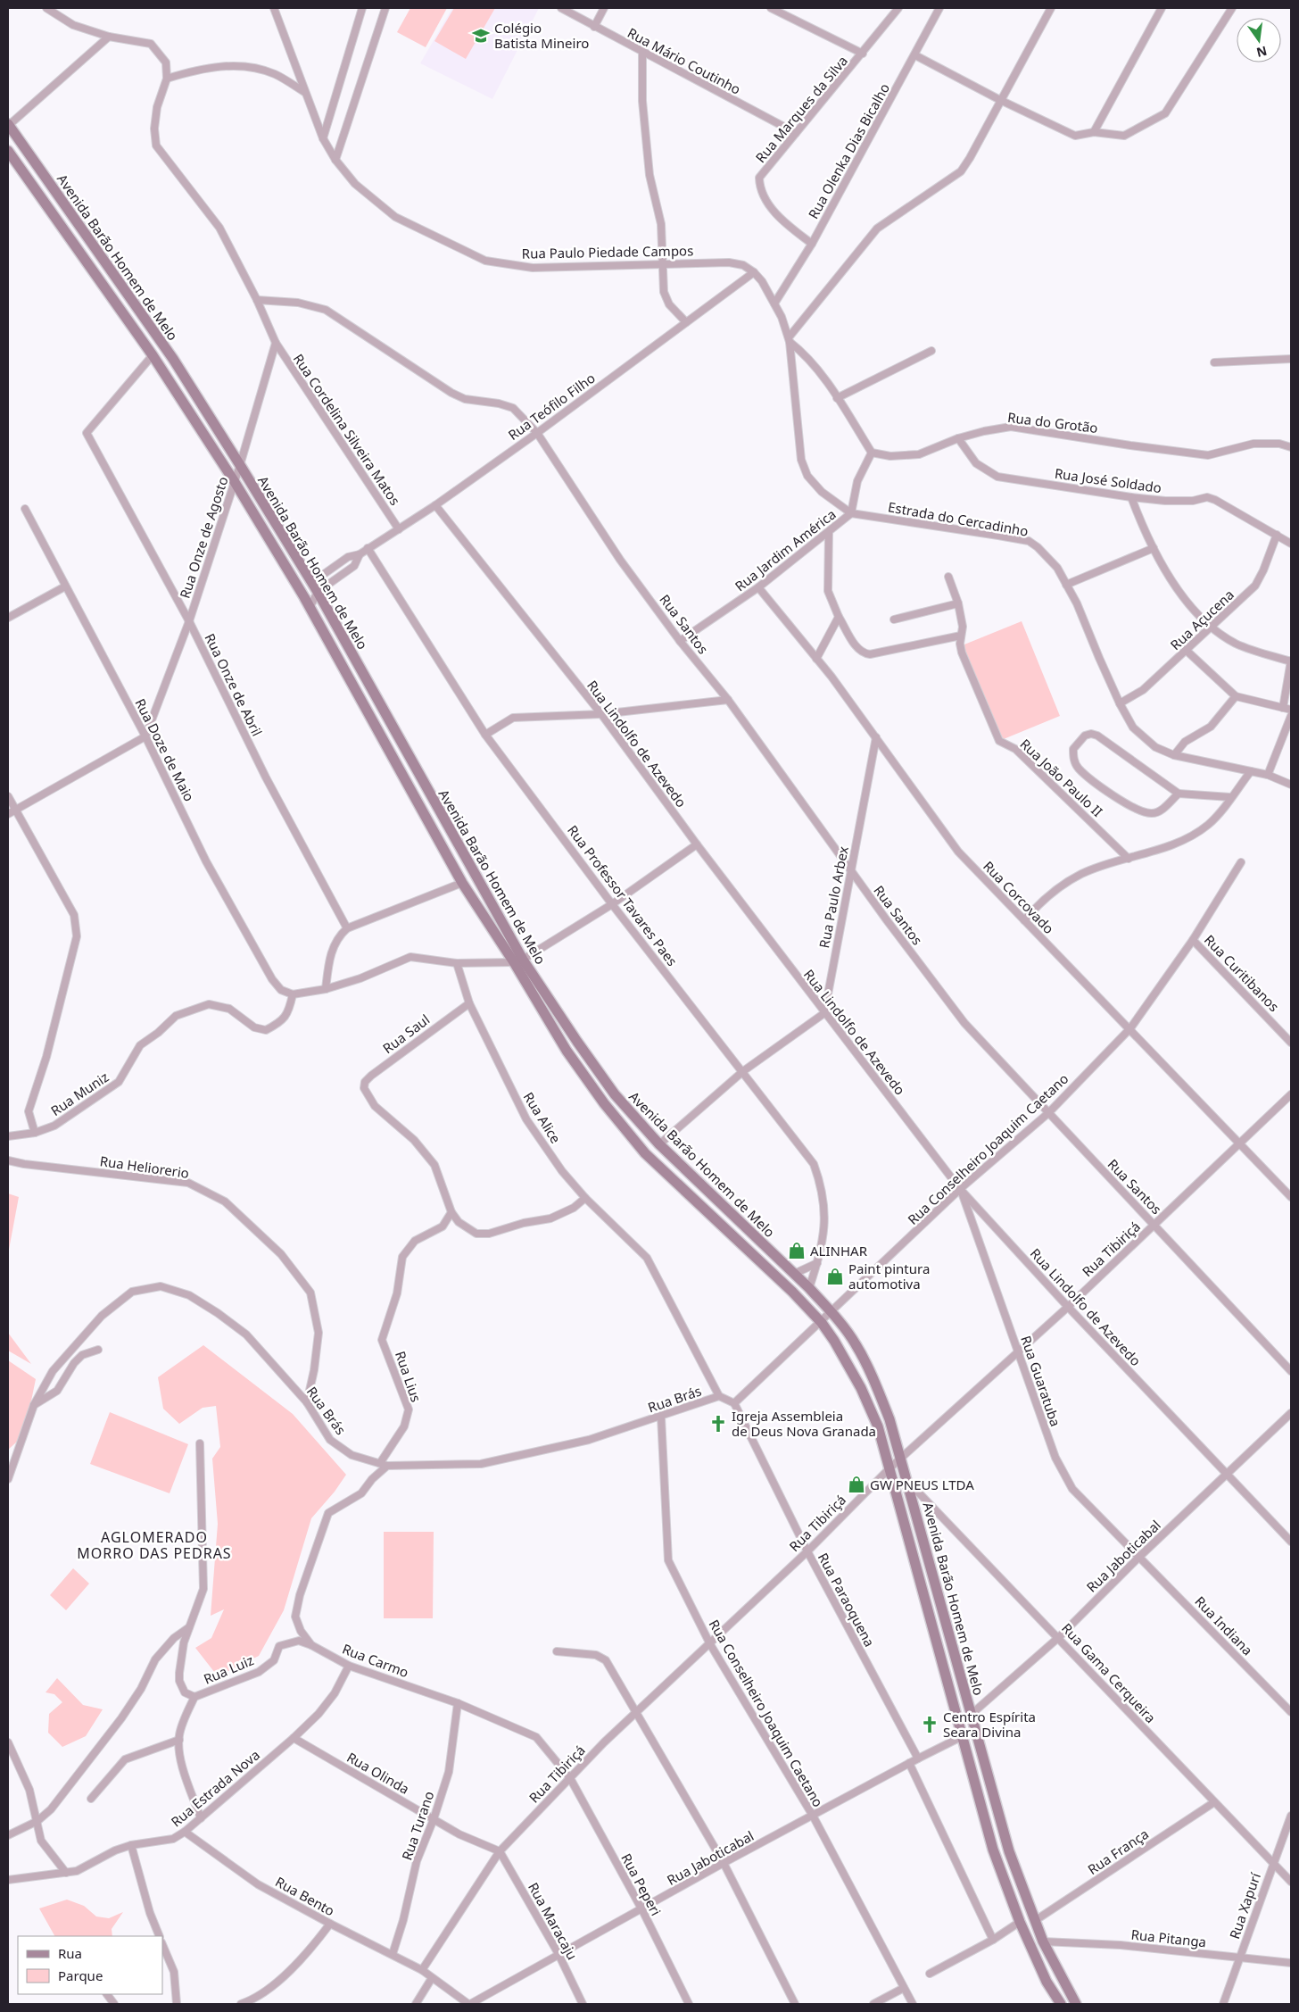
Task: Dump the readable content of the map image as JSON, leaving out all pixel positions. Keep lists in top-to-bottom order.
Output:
{
  "streets": {
    "main road": ["Avenida Barão Homem de Melo"],
    "street": [
      "Rua Mário Coutinho",
      "Rua Marques da Silva",
      "Rua Olenka Dias Bicalho",
      "Rua Paulo Piedade Campos",
      "Rua Teófilo Filho",
      "Rua do Grotão",
      "Rua Cordelina Silveira Matos",
      "Rua José Soldado",
      "Estrada do Cercadinho",
      "Rua Onze de Agosto",
      "Rua Jardim América",
      "Rua Açucena",
      "Rua Santos",
      "Rua Onze de Abril",
      "Rua Lindolfo de Azevedo",
      "Rua Doze de Maio",
      "Rua João Paulo II",
      "Rua Professor Tavares Paes",
      "Rua Paulo Arbex",
      "Rua Corcovado",
      "Rua Curitibanos",
      "Rua Saul",
      "Rua Muniz",
      "Rua Alice",
      "Rua Conselheiro Joaquim Caetano",
      "Rua Heliorerio",
      "Rua Tibiriçá",
      "Rua Lius",
      "Rua Guaratuba",
      "Rua Brás",
      "Rua Jaboticabal",
      "Rua Paraoquena",
      "Rua Indiana",
      "Rua Carmo",
      "Rua Luiz",
      "Rua Gama Cerqueira",
      "Rua Olinda",
      "Rua Estrada Nova",
      "Rua Turano",
      "Rua França",
      "Rua Peperi",
      "Rua Bento",
      "Rua Xapurí",
      "Rua Maracaju",
      "Rua Pitanga"
    ]
  },
  "crossings": [
    ["Rua Mário Coutinho", "Rua Marques da Silva"],
    ["Rua Marques da Silva", "Rua Olenka Dias Bicalho"],
    ["Rua Olenka Dias Bicalho", "Estrada do Cercadinho"],
    ["Rua Paulo Piedade Campos", "Rua Teófilo Filho"],
    ["Rua Paulo Piedade Campos", "Estrada do Cercadinho"],
    ["Avenida Barão Homem de Melo", "Rua Teófilo Filho"],
    ["Avenida Barão Homem de Melo", "Rua Onze de Agosto"],
    ["Avenida Barão Homem de Melo", "Rua Onze de Abril"],
    ["Avenida Barão Homem de Melo", "Rua Professor Tavares Paes"],
    ["Avenida Barão Homem de Melo", "Rua Conselheiro Joaquim Caetano"],
    ["Avenida Barão Homem de Melo", "Rua Tibiriçá"],
    ["Avenida Barão Homem de Melo", "Rua Jaboticabal"],
    ["Avenida Barão Homem de Melo", "Rua Gama Cerqueira"],
    ["Avenida Barão Homem de Melo", "Rua França"],
    ["Avenida Barão Homem de Melo", "Rua Pitanga"],
    ["Rua Teófilo Filho", "Rua Cordelina Silveira Matos"],
    ["Rua Teófilo Filho", "Estrada do Cercadinho"],
    ["Rua Teófilo Filho", "Rua Santos"],
    ["Rua Teófilo Filho", "Rua Lindolfo de Azevedo"],
    ["Rua Teófilo Filho", "Rua Professor Tavares Paes"],
    ["Rua do Grotão", "Rua José Soldado"],
    ["Rua do Grotão", "Rua Jardim América"],
    ["Rua Cordelina Silveira Matos", "Rua Onze de Agosto"],
    ["Rua Cordelina Silveira Matos", "Rua Santos"],
    ["Rua José Soldado", "Rua Açucena"],
    ["Estrada do Cercadinho", "Rua Jardim América"],
    ["Estrada do Cercadinho", "Rua Açucena"],
    ["Rua Onze de Agosto", "Rua Onze de Abril"],
    ["Rua Onze de Agosto", "Rua Doze de Maio"],
    ["Rua Jardim América", "Rua Santos"],
    ["Rua Jardim América", "Rua Corcovado"],
    ["Rua Santos", "Rua Paulo Arbex"],
    ["Rua Santos", "Rua Conselheiro Joaquim Caetano"],
    ["Rua Santos", "Rua Tibiriçá"],
    ["Rua Lindolfo de Azevedo", "Rua Paulo Arbex"],
    ["Rua Lindolfo de Azevedo", "Rua Conselheiro Joaquim Caetano"],
    ["Rua Lindolfo de Azevedo", "Rua Tibiriçá"],
    ["Rua Lindolfo de Azevedo", "Rua Guaratuba"],
    ["Rua Lindolfo de Azevedo", "Rua Jaboticabal"],
    ["Rua Doze de Maio", "Rua Muniz"],
    ["Rua Paulo Arbex", "Rua Corcovado"],
    ["Rua Corcovado", "Rua Conselheiro Joaquim Caetano"],
    ["Rua Corcovado", "Rua Tibiriçá"],
    ["Rua Curitibanos", "Rua Conselheiro Joaquim Caetano"],
    ["Rua Saul", "Rua Alice"],
    ["Rua Saul", "Rua Lius"],
    ["Rua Alice", "Rua Brás"],
    ["Rua Conselheiro Joaquim Caetano", "Rua Tibiriçá"],
    ["Rua Conselheiro Joaquim Caetano", "Rua Guaratuba"],
    ["Rua Conselheiro Joaquim Caetano", "Rua Brás"],
    ["Rua Conselheiro Joaquim Caetano", "Rua Jaboticabal"],
    ["Rua Conselheiro Joaquim Caetano", "Rua Paraoquena"],
    ["Rua Heliorerio", "Rua Brás"],
    ["Rua Tibiriçá", "Rua Guaratuba"],
    ["Rua Tibiriçá", "Rua Paraoquena"],
    ["Rua Tibiriçá", "Rua Carmo"],
    ["Rua Tibiriçá", "Rua Olinda"],
    ["Rua Tibiriçá", "Rua Peperi"],
    ["Rua Tibiriçá", "Rua Bento"],
    ["Rua Tibiriçá", "Rua Maracaju"],
    ["Rua Lius", "Rua Brás"],
    ["Rua Guaratuba", "Rua Jaboticabal"],
    ["Rua Guaratuba", "Rua Indiana"],
    ["Rua Brás", "Rua Carmo"],
    ["Rua Jaboticabal", "Rua Paraoquena"],
    ["Rua Jaboticabal", "Rua Indiana"],
    ["Rua Jaboticabal", "Rua Gama Cerqueira"],
    ["Rua Jaboticabal", "Rua Peperi"],
    ["Rua Jaboticabal", "Rua Maracaju"],
    ["Rua Carmo", "Rua Luiz"],
    ["Rua Carmo", "Rua Estrada Nova"],
    ["Rua Carmo", "Rua Turano"],
    ["Rua Carmo", "Rua Peperi"],
    ["Rua Gama Cerqueira", "Rua França"],
    ["Rua Gama Cerqueira", "Rua Xapurí"],
    ["Rua Olinda", "Rua Estrada Nova"],
    ["Rua Olinda", "Rua Turano"],
    ["Rua Olinda", "Rua Maracaju"],
    ["Rua Estrada Nova", "Rua Bento"],
    ["Rua Turano", "Rua Bento"],
    ["Rua Xapurí", "Rua Pitanga"]
  ],
  "districts": ["AGLOMERADO MORRO DAS PEDRAS"],
  "places": {
    "school or university": ["Colégio Batista Mineiro"],
    "shop": ["ALINHAR", "Paint pintura automotiva", "GW PNEUS LTDA"],
    "church": ["Igreja Assembleia de Deus Nova Granada", "Centro Espírita Seara Divina"]
  },
  "legend": ["Rua", "Parque"],
  "north": "bottom"
}
